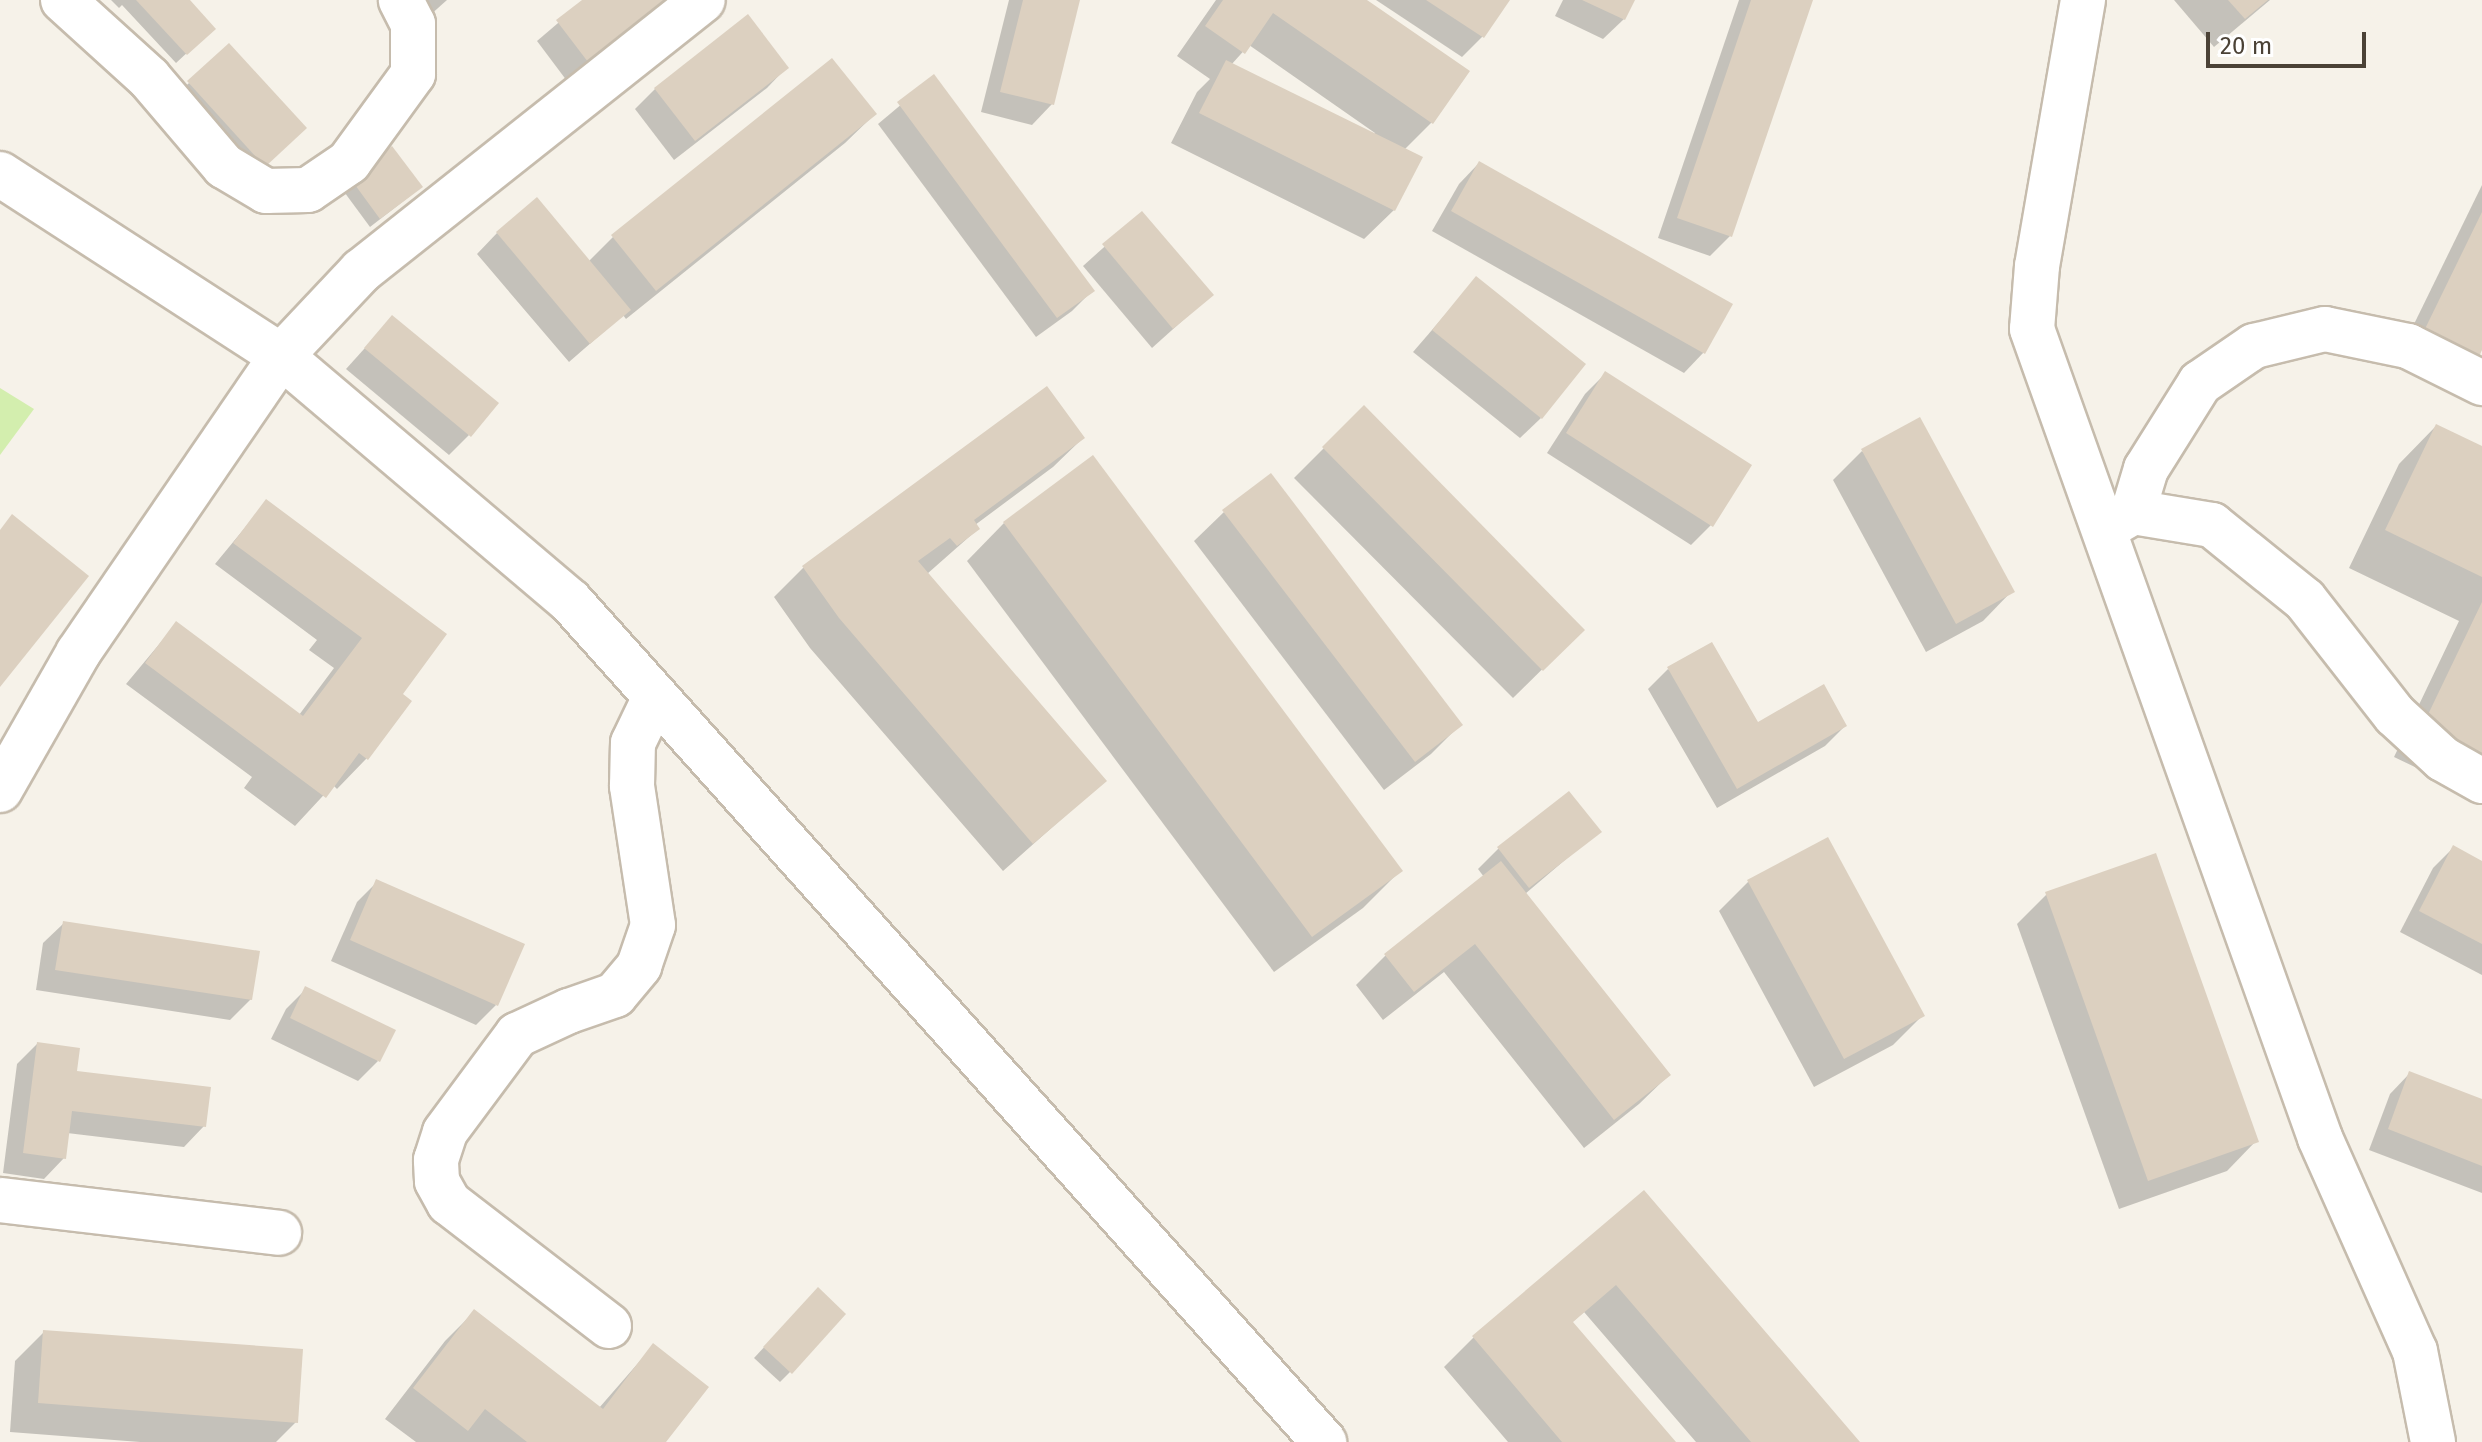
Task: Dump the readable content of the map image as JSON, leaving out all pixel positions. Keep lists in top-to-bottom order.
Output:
{
  "scale_bar": "20 m"
}
